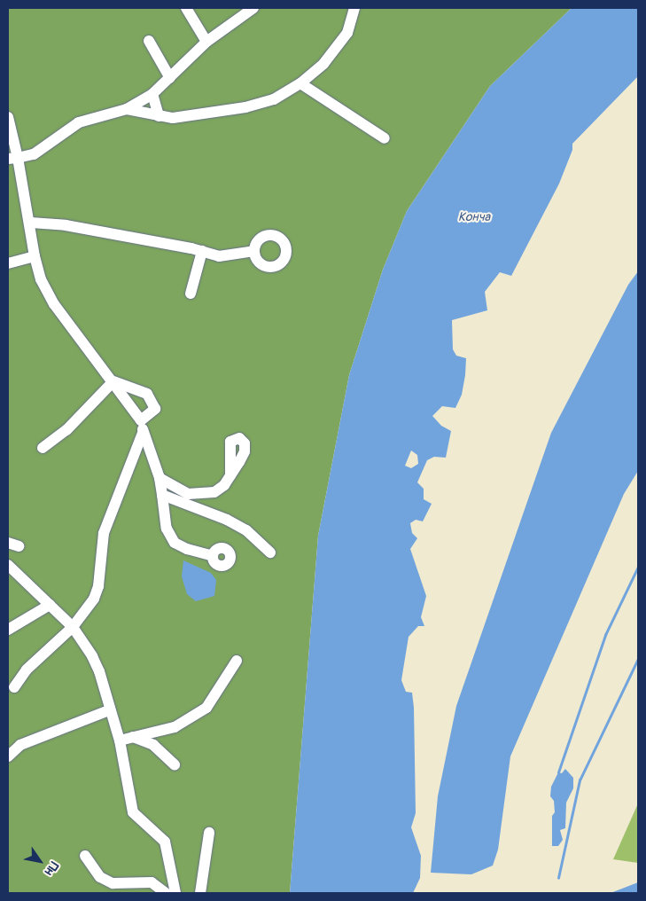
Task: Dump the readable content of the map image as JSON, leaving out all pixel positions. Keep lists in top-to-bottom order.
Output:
{
  "water": ["Конча"],
  "north": "bottom right"
}
